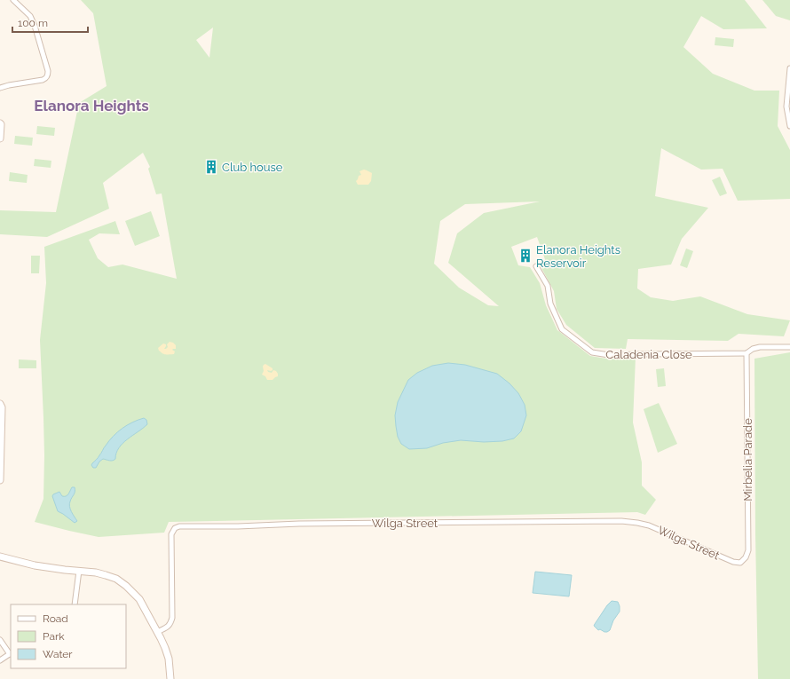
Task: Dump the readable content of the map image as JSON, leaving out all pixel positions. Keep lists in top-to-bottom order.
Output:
{
  "streets": {
    "street": ["Caladenia Close", "Mirbelia Parade", "Wilga Street"]
  },
  "crossings": [
    ["Caladenia Close", "Mirbelia Parade"],
    ["Mirbelia Parade", "Wilga Street"]
  ],
  "districts": ["Elanora Heights"],
  "places": {
    "building": ["Club house", "Elanora Heights Reservoir"]
  },
  "legend": ["Road", "Park", "Water"],
  "scale_bar": "100 m"
}
